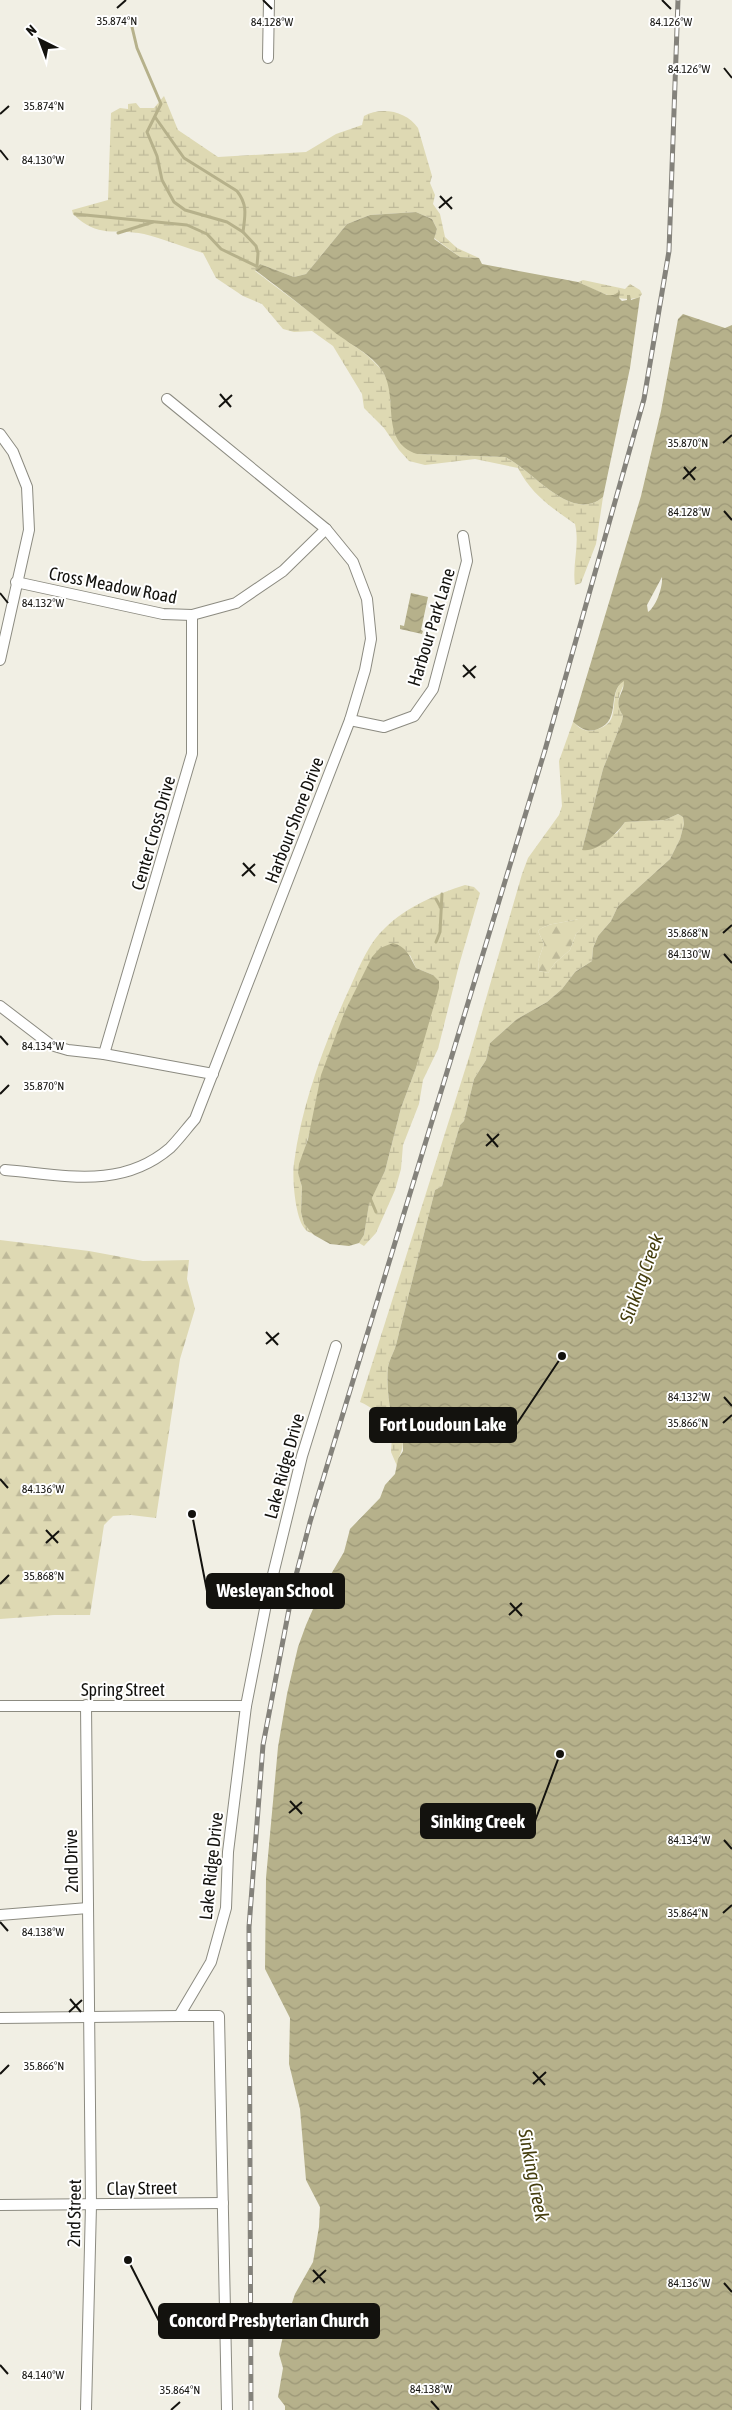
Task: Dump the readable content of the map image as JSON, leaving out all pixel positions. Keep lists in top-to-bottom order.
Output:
{
  "streets": {
    "street": [
      "Cross Meadow Road",
      "Harbour Park Lane",
      "Harbour Shore Drive",
      "Center Cross Drive",
      "Lake Ridge Drive",
      "Spring Street",
      "2nd Drive",
      "Clay Street",
      "2nd Street"
    ]
  },
  "crossings": [
    ["Cross Meadow Road", "Harbour Shore Drive"],
    ["Cross Meadow Road", "Center Cross Drive"],
    ["Harbour Park Lane", "Harbour Shore Drive"],
    ["Lake Ridge Drive", "Spring Street"],
    ["Spring Street", "2nd Drive"],
    ["2nd Drive", "2nd Street"],
    ["Clay Street", "2nd Street"]
  ],
  "water": ["Sinking Creek"],
  "places": [
    "Fort Loudoun Lake",
    "Wesleyan School",
    "Sinking Creek",
    "Concord Presbyterian Church"
  ],
  "north": "top left",
  "coordinates": [
    "35.874°N",
    "84.128°W",
    "84.126°W",
    "84.130°W",
    "35.870°N",
    "84.132°W",
    "35.868°N",
    "84.134°W",
    "35.866°N",
    "84.136°W",
    "35.864°N",
    "84.138°W",
    "84.140°W"
  ]
}
